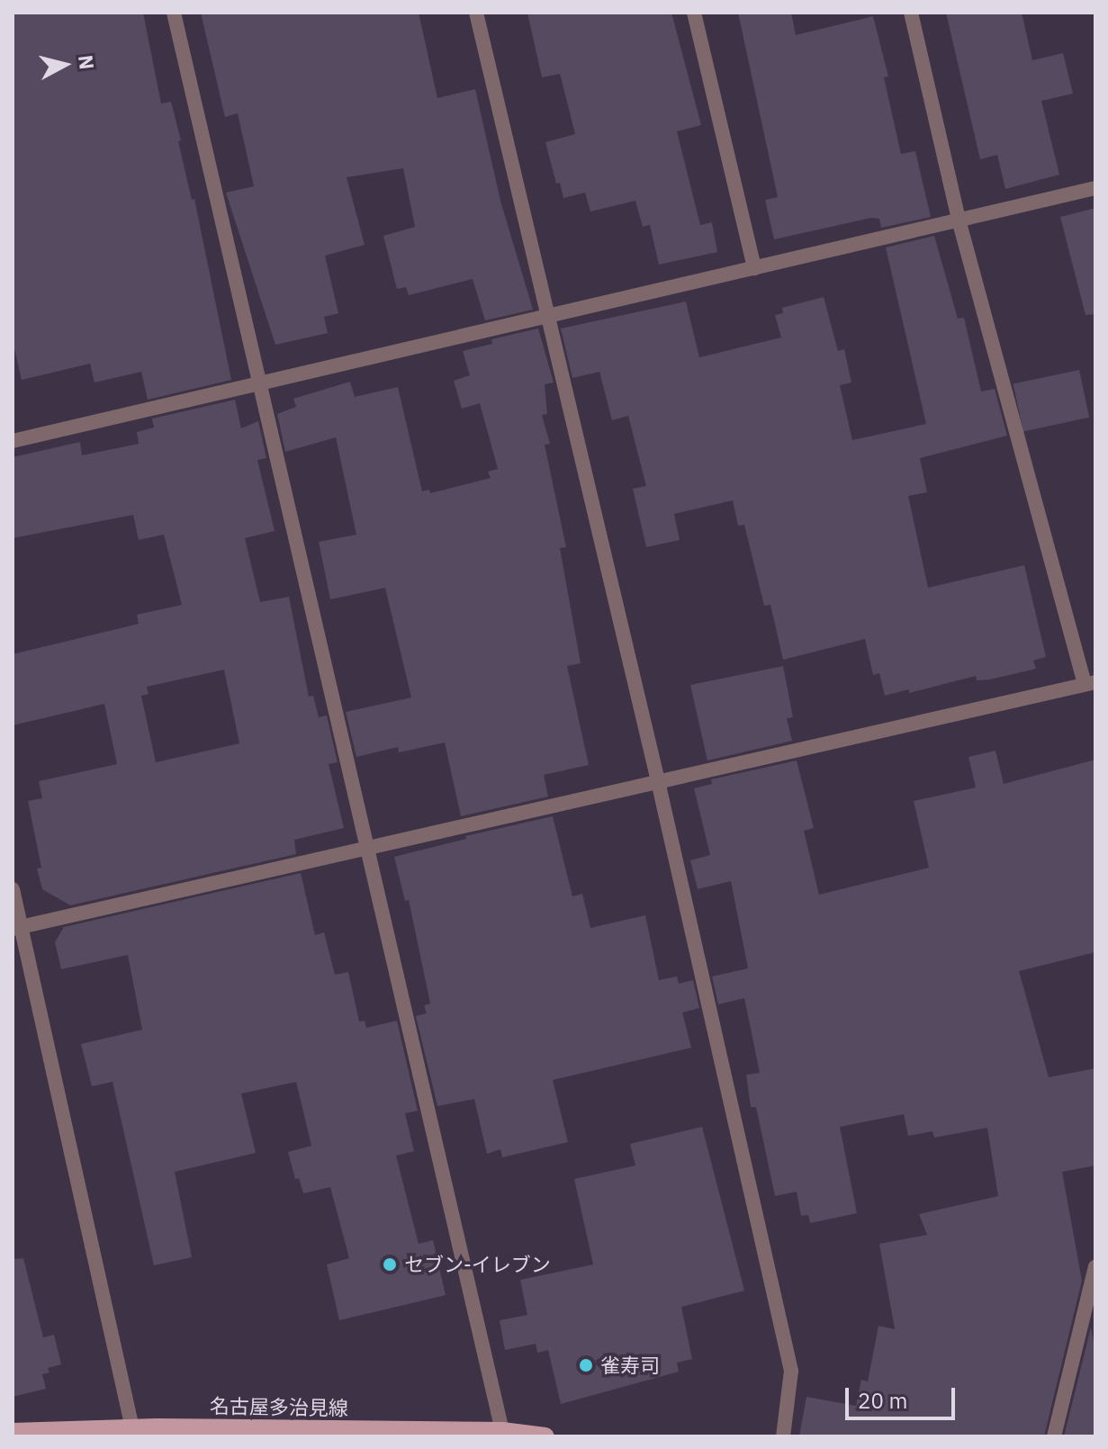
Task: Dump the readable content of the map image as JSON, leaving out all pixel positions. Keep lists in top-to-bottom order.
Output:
{
  "streets": {
    "main road": ["名古屋多治見線"]
  },
  "places": ["セブン-イレブン", "雀寿司"],
  "scale_bar": "20 m",
  "north": "right"
}
